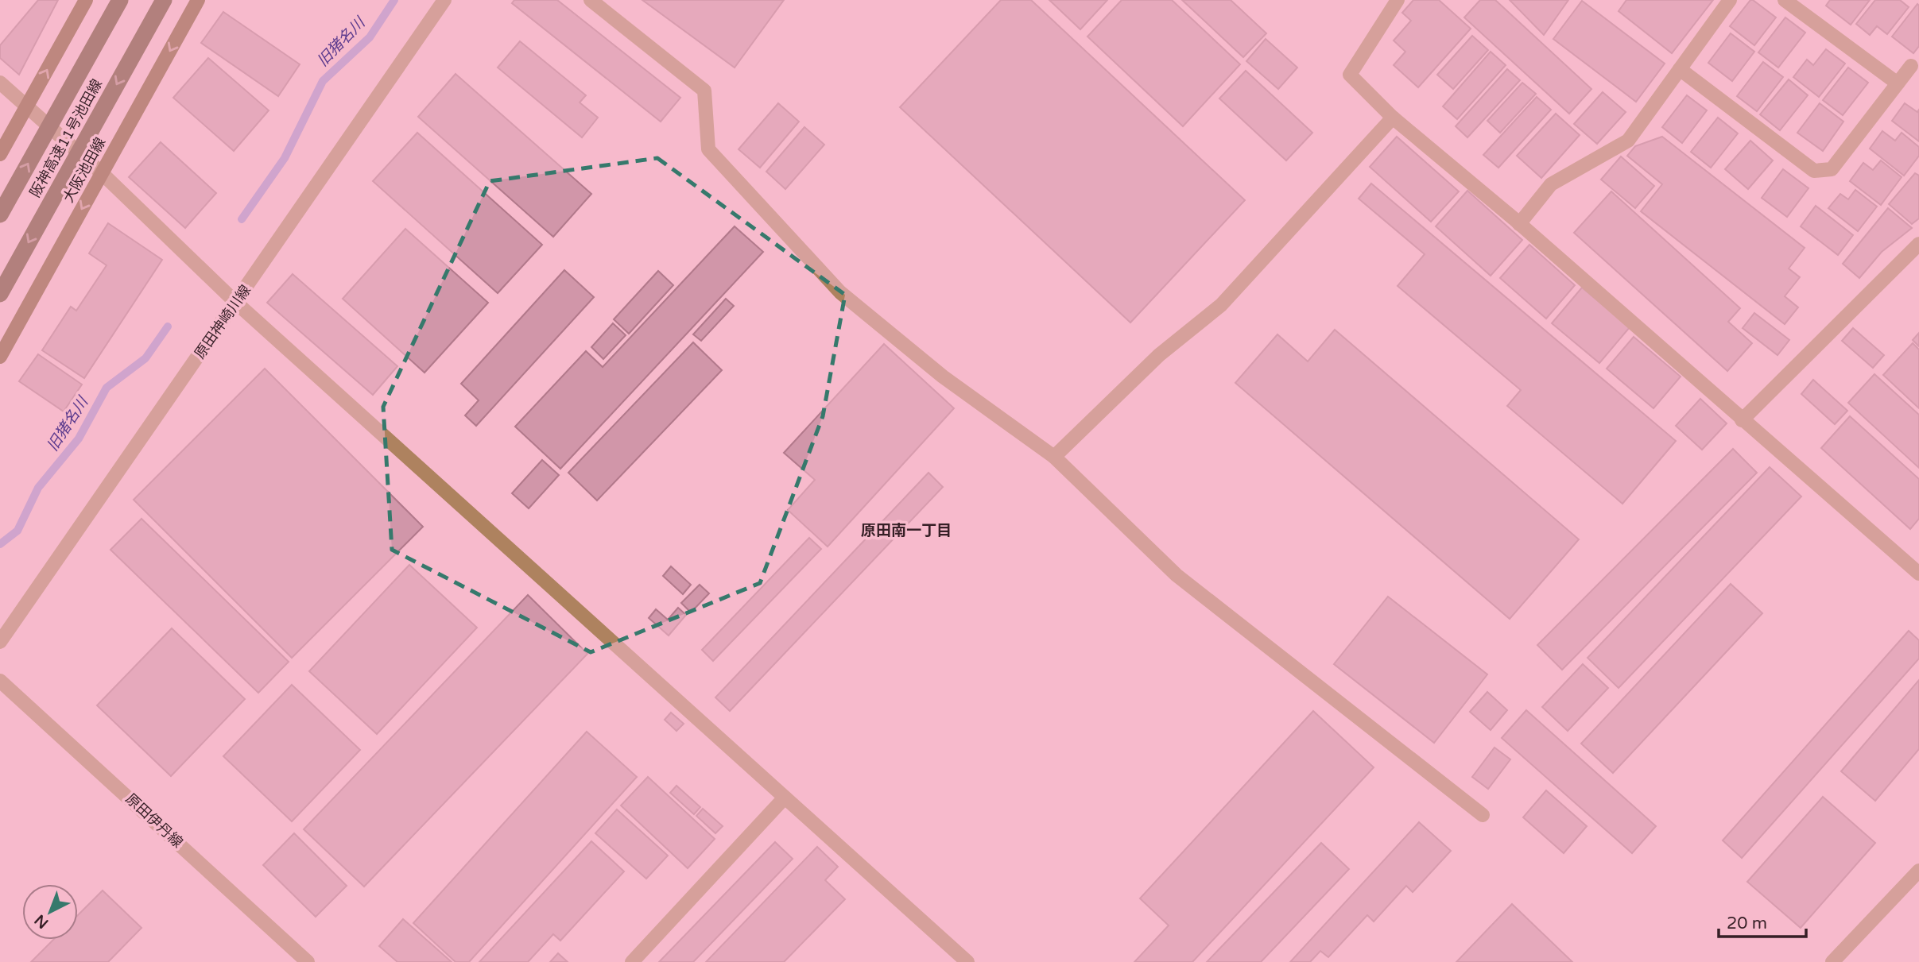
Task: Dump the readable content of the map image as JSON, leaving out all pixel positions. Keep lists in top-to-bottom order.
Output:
{
  "streets": {
    "highway": ["阪神高速11号池田線"],
    "main road": ["大阪池田線"],
    "street": ["原田神崎川線", "原田伊丹線"]
  },
  "districts": ["原田南一丁目"],
  "water": ["旧猪名川"],
  "scale_bar": "20 m",
  "north": "bottom left"
}
